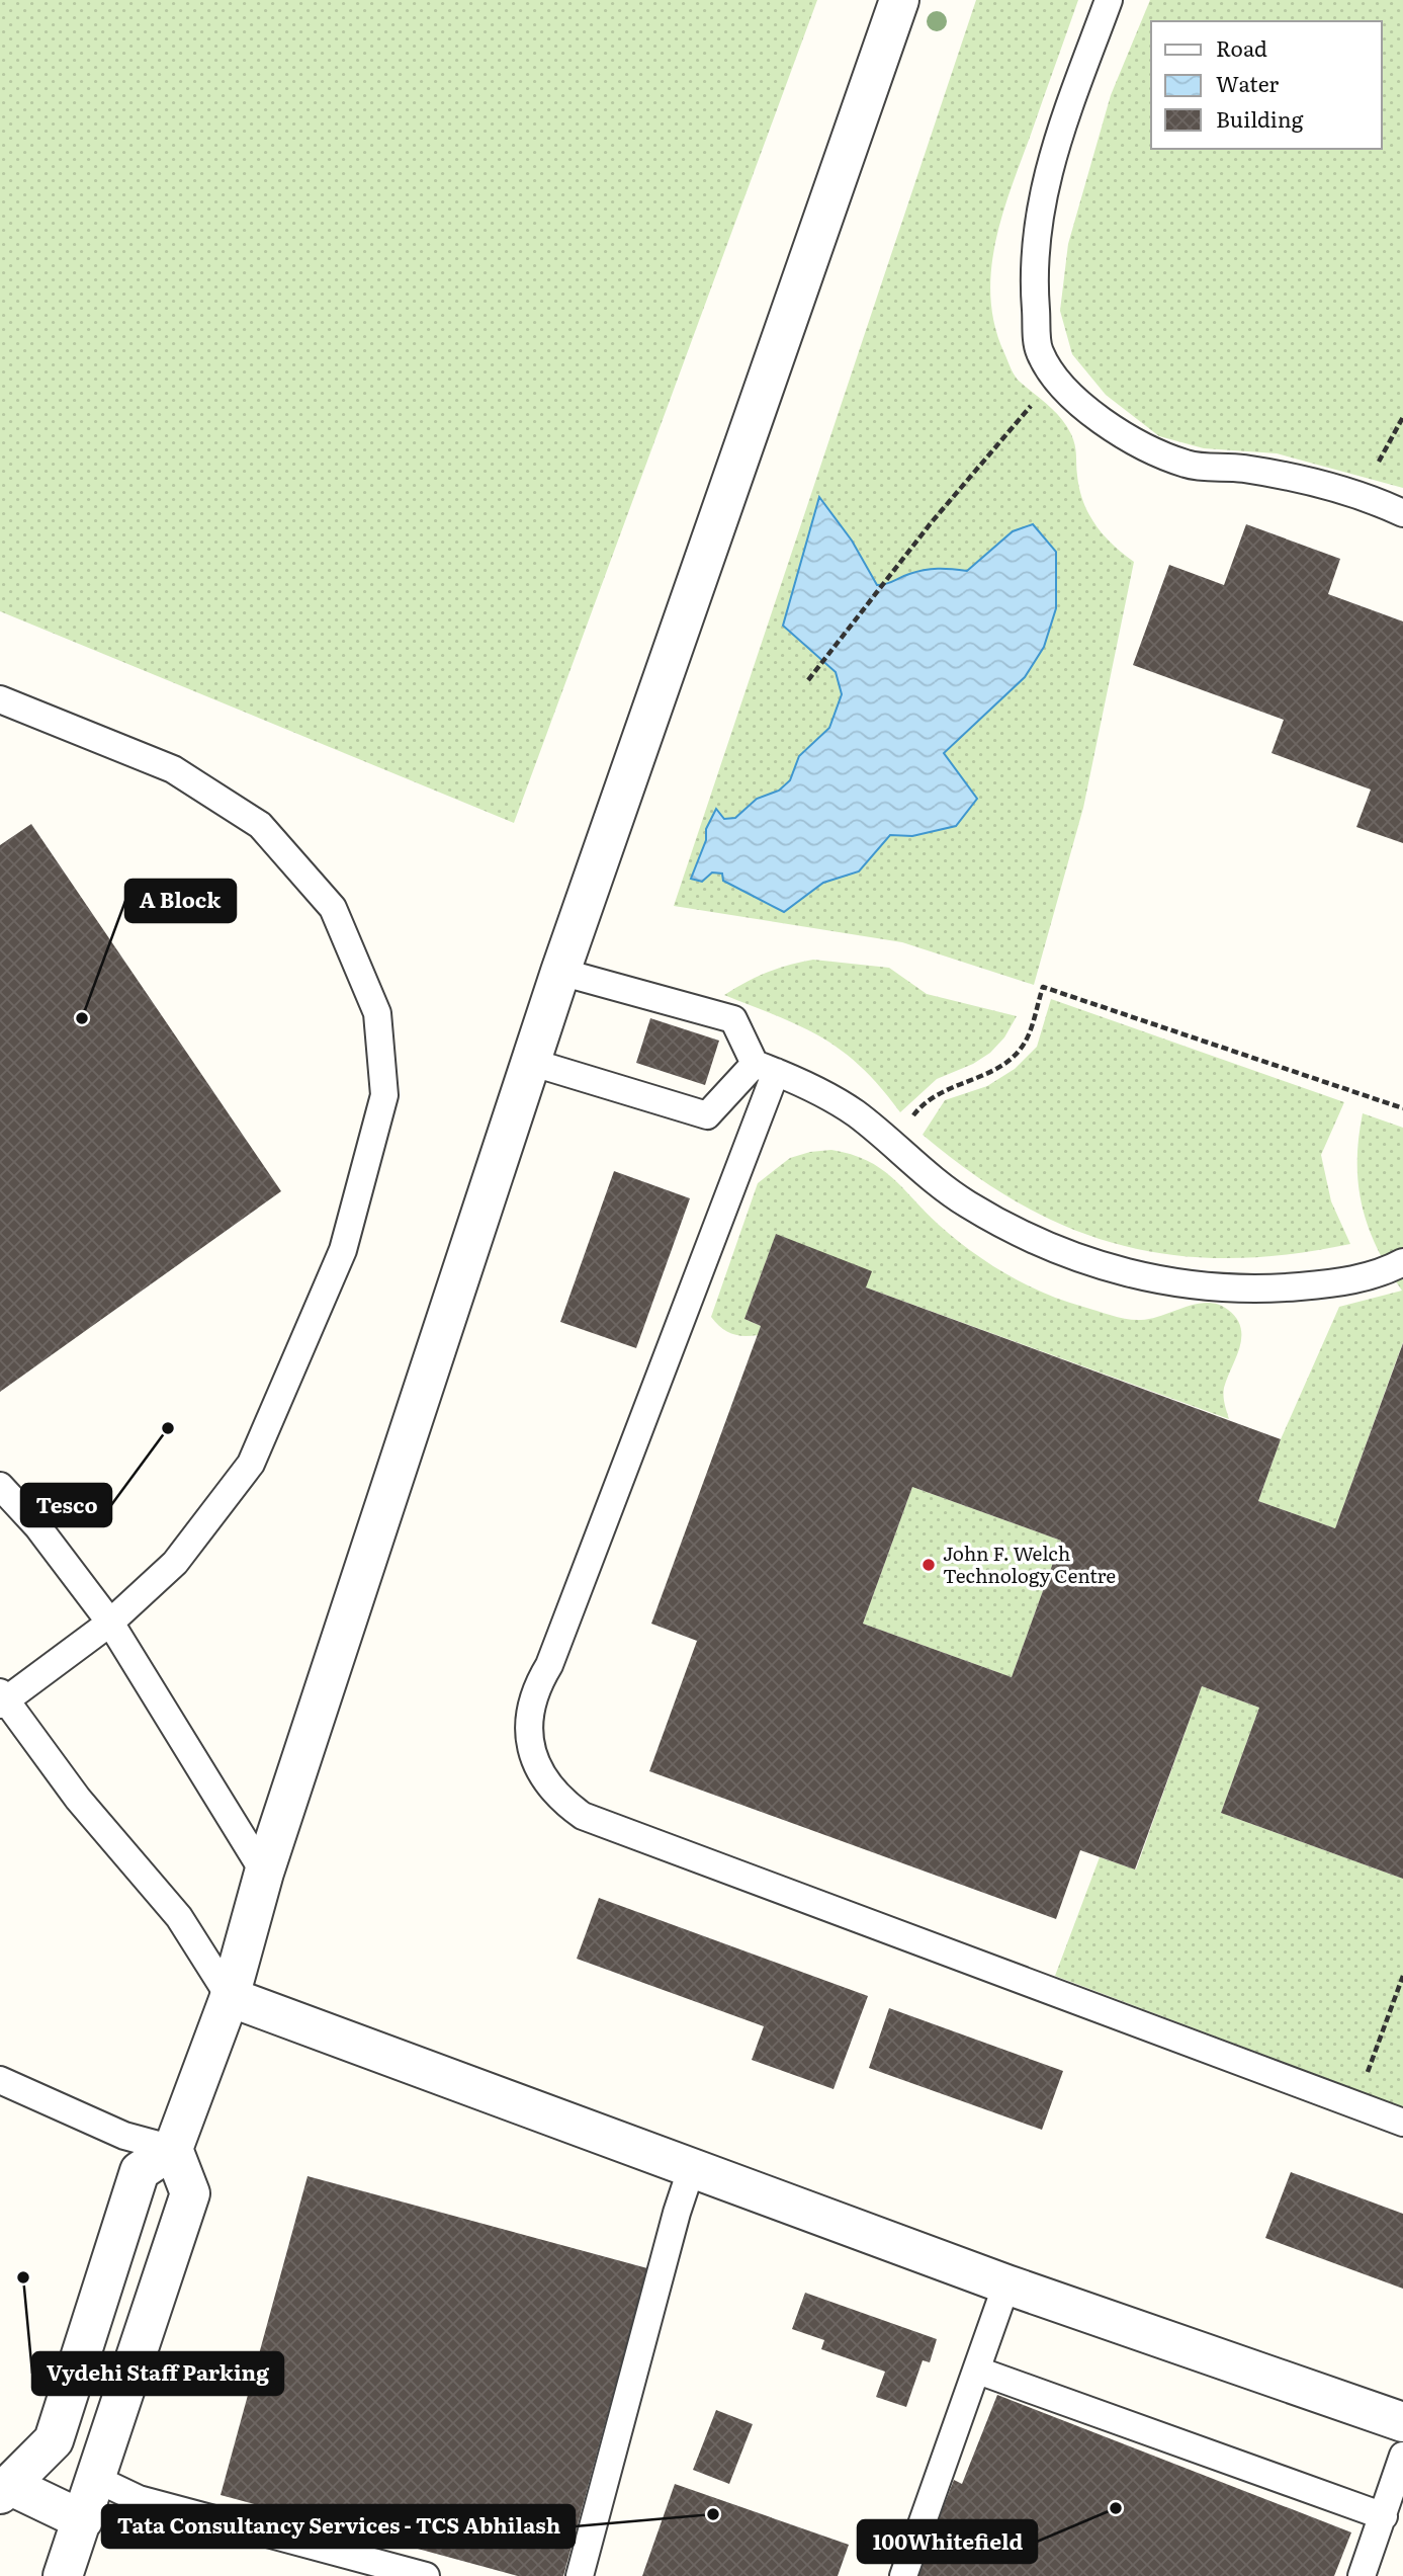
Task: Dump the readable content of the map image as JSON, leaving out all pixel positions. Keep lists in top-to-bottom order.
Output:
{
  "places": [
    "A Block",
    "Tesco",
    "John F. Welch Technology Centre",
    "Vydehi Staff Parking",
    "100Whitefield",
    "Tata Consultancy Services - TCS Abhilash"
  ],
  "legend": ["Road", "Water", "Building"]
}
